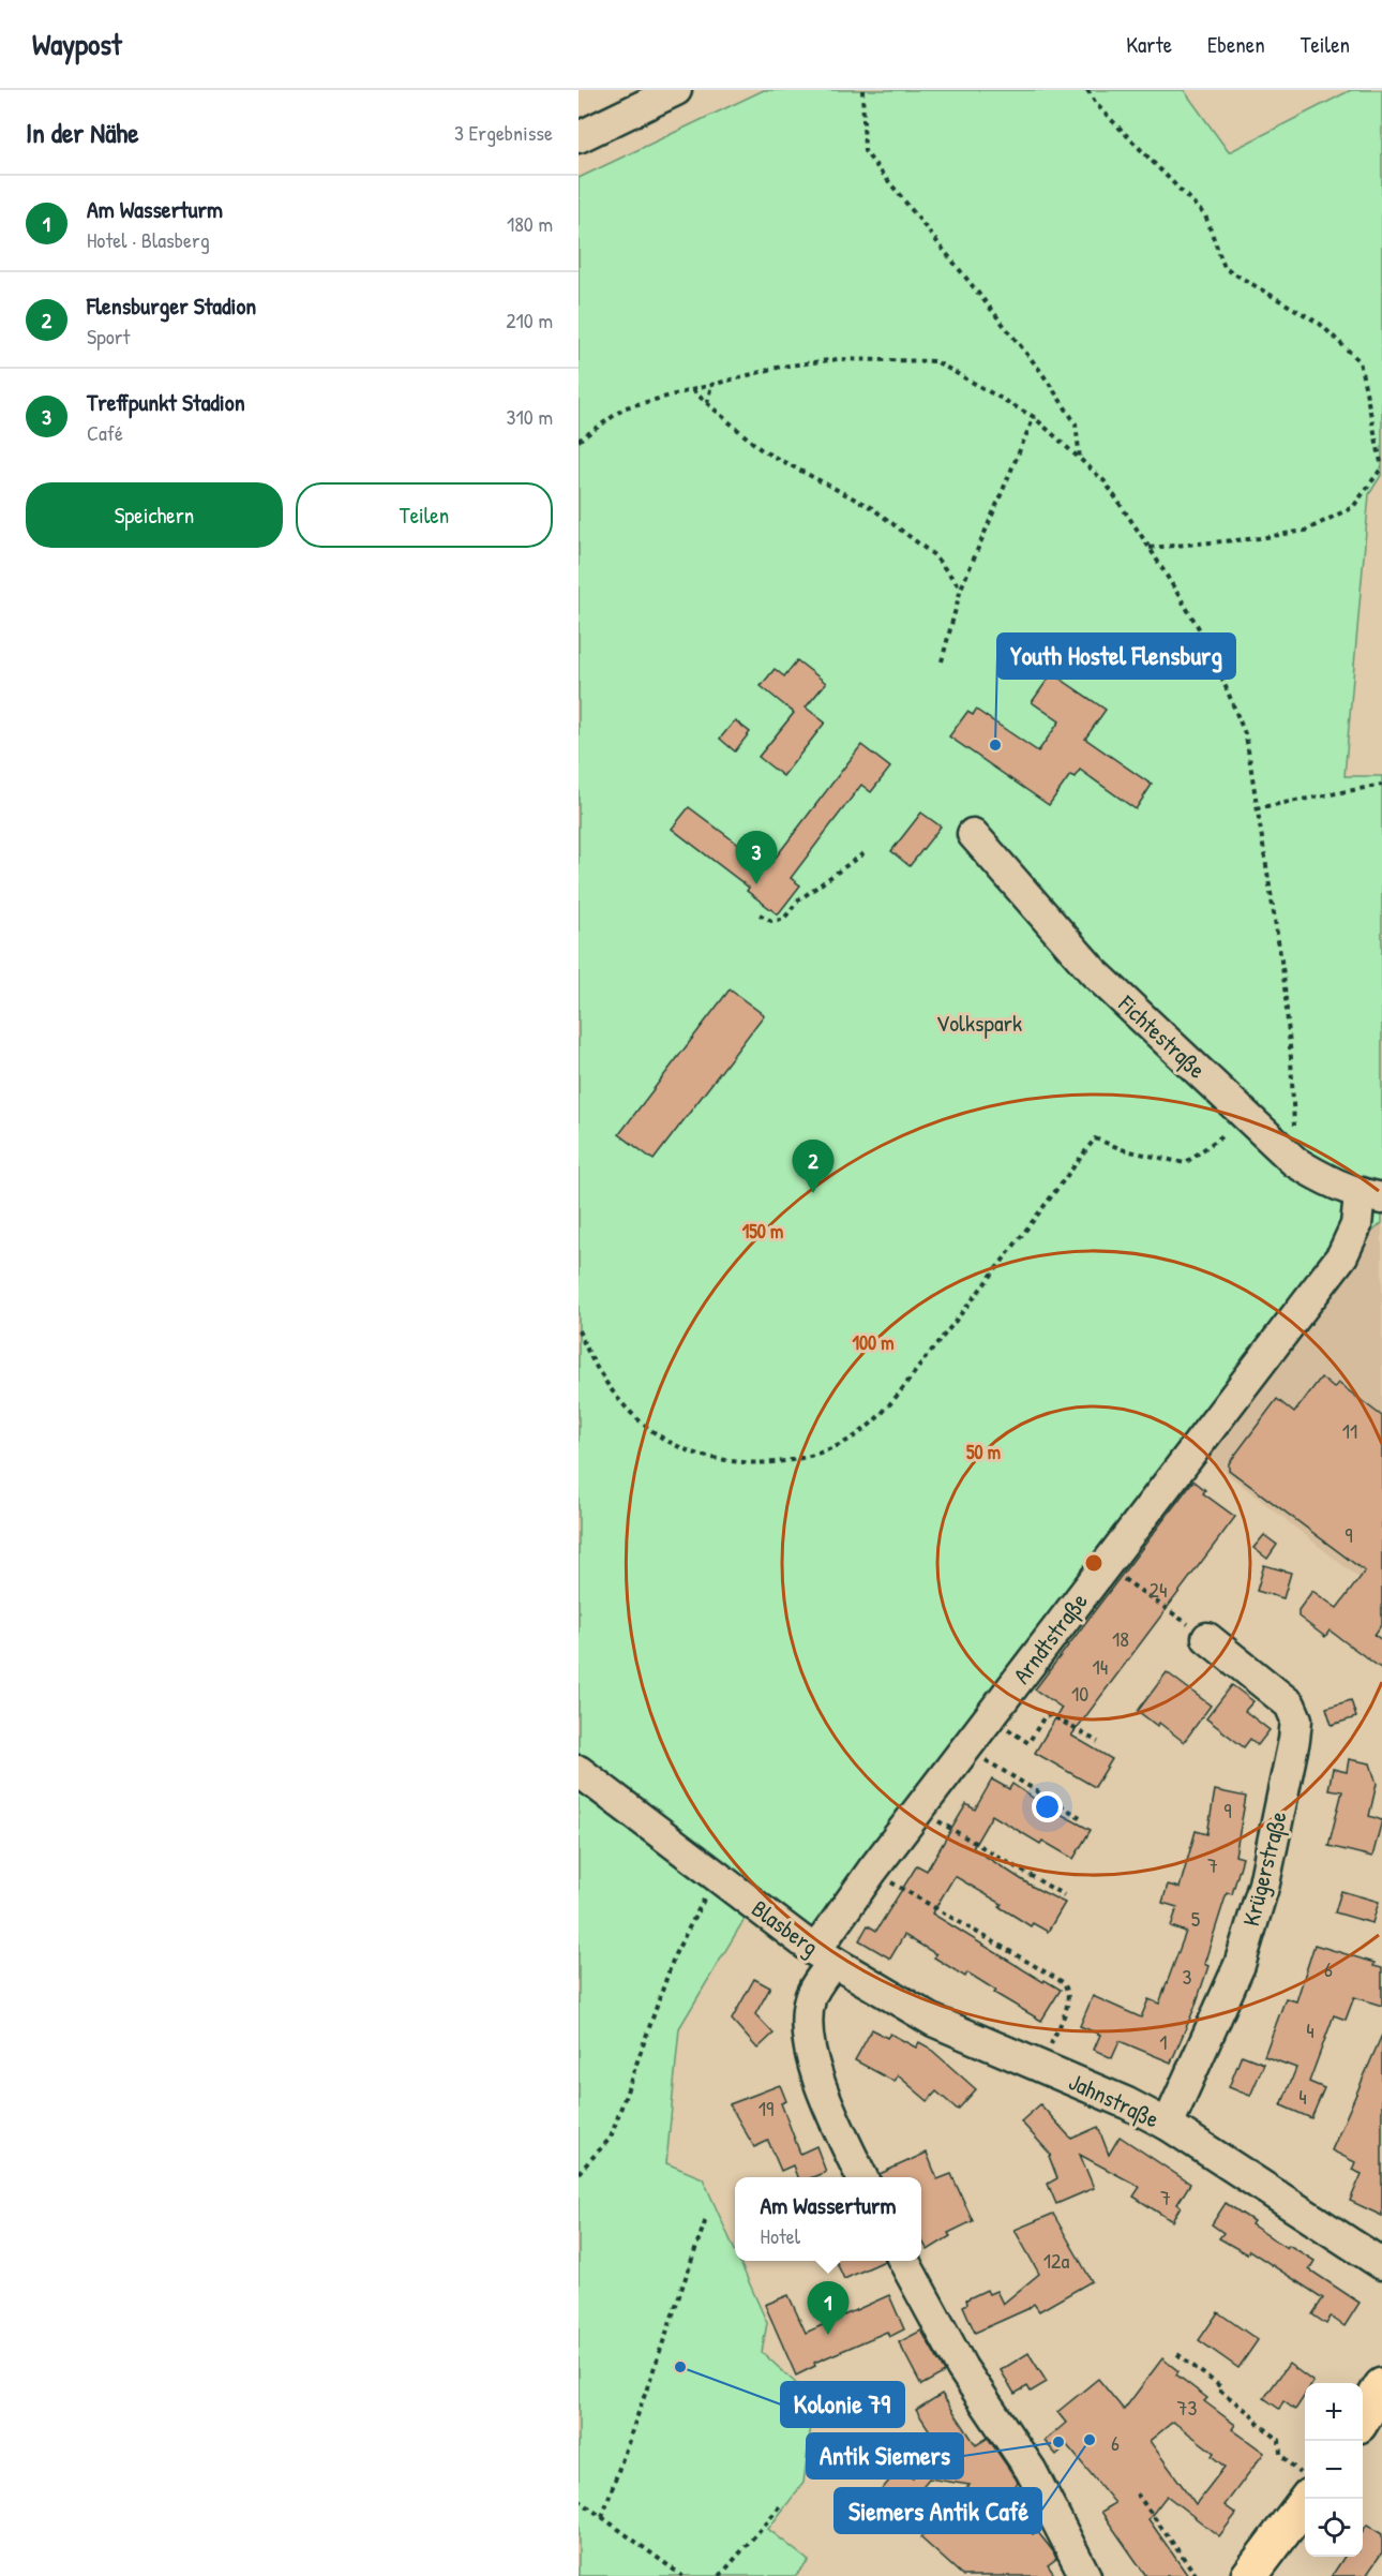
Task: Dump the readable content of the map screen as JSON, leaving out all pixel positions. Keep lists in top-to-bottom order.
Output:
{
  "streets": {
    "street": [
      "Fichtestraße",
      "Arndtstraße",
      "Krügerstraße",
      "Blasberg",
      "Jahnstraße"
    ]
  },
  "crossings": [
    ["Fichtestraße", "Arndtstraße"],
    ["Arndtstraße", "Blasberg"],
    ["Arndtstraße", "Jahnstraße"],
    ["Krügerstraße", "Jahnstraße"],
    ["Blasberg", "Jahnstraße"]
  ],
  "parks": ["Volkspark"],
  "places": [
    "Youth Hostel Flensburg",
    "Kolonie 79",
    "Siemers Antik Café",
    "Antik Siemers"
  ],
  "house_numbers": [
    "11",
    "9",
    "24",
    "18",
    "14",
    "10",
    "9",
    "7",
    "5",
    "6",
    "3",
    "4",
    "1",
    "4",
    "19",
    "7",
    "12a",
    "73",
    "6"
  ],
  "page": {
    "header": "Waypost",
    "nav": ["Karte", "Ebenen", "Teilen"],
    "heading": ["In der Nähe", "3 Ergebnisse"],
    "list": [
      {
        "mark": "1",
        "name": "Am Wasserturm",
        "note": "Hotel · Blasberg",
        "value": "180 m"
      },
      {
        "mark": "2",
        "name": "Flensburger Stadion",
        "note": "Sport",
        "value": "210 m"
      },
      {
        "mark": "3",
        "name": "Treffpunkt Stadion",
        "note": "Café",
        "value": "310 m"
      }
    ],
    "buttons": ["Speichern", "Teilen"],
    "pins": ["3", "2", "1"],
    "popup": ["Am Wasserturm", "Hotel"],
    "map_buttons": ["+", "−"]
  },
  "rings": ["150 m", "100 m", "50 m"]
}
